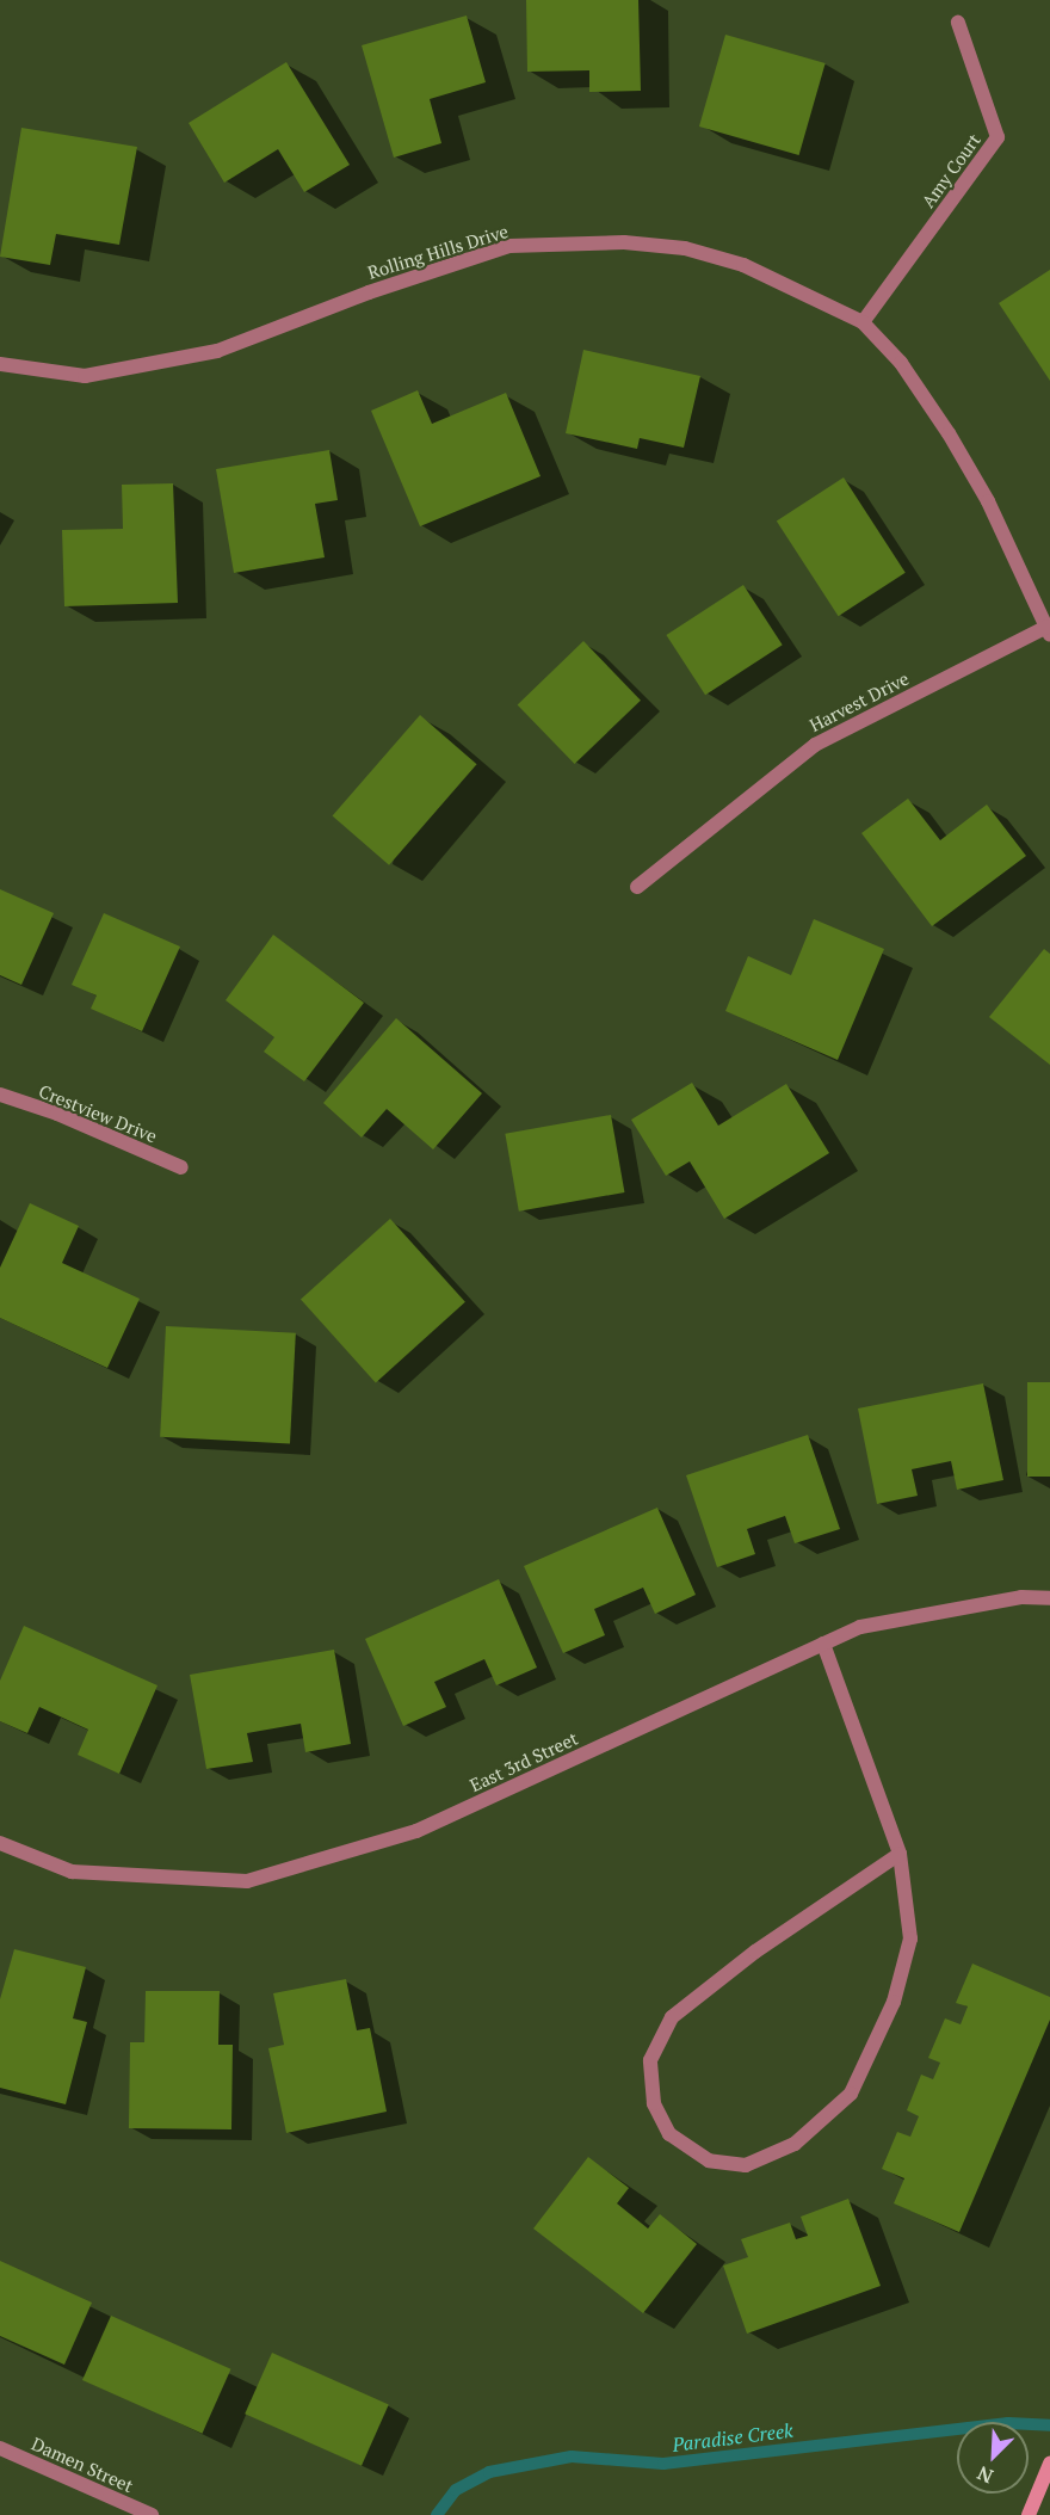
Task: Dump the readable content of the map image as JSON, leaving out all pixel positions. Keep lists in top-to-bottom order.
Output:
{
  "streets": {
    "street": [
      "Amy Court",
      "Rolling Hills Drive",
      "Harvest Drive",
      "Crestview Drive",
      "East 3rd Street",
      "Damen Street"
    ]
  },
  "crossings": [
    ["Amy Court", "Rolling Hills Drive"],
    ["Rolling Hills Drive", "Harvest Drive"]
  ],
  "water": ["Paradise Creek"],
  "north": "bottom left"
}
